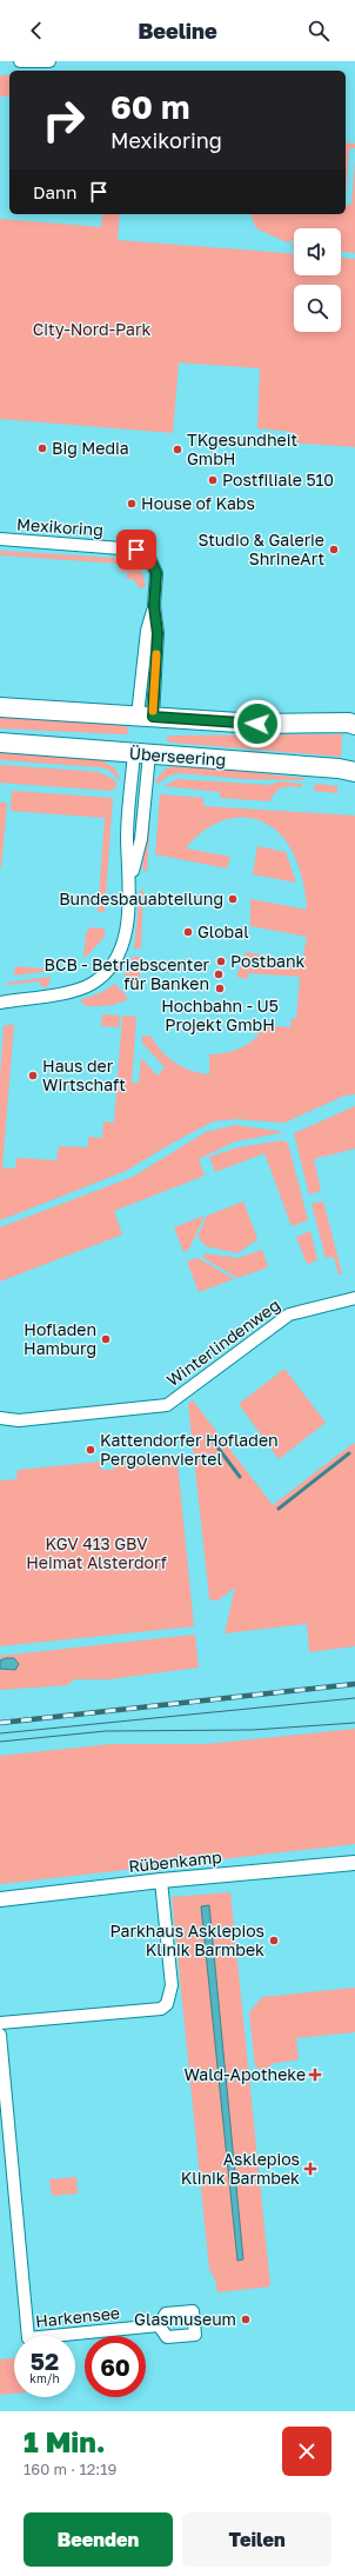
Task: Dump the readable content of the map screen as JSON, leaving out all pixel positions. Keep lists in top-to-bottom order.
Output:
{
  "streets": {
    "main road": ["Überseering"],
    "street": [
      "Mexikoring",
      "Winterlindenweg",
      "Rübenkamp",
      "Harkensee"
    ]
  },
  "parks": ["City-Nord-Park", "KGV 413 GBV Heimat Alsterdorf"],
  "places": {
    "other": [
      "Big Media",
      "TKgesundheit GmbH",
      "Postfiliale 510",
      "House of Kabs",
      "Studio & Galerie ShrineArt",
      "Bundesbauabteilung",
      "Global",
      "Postbank",
      "BCB - Betriebscenter für Banken",
      "Hochbahn - U5 Projekt GmbH",
      "Haus der Wirtschaft",
      "Hofladen Hamburg",
      "Kattendorfer Hofladen Pergolenviertel",
      "Parkhaus Asklepios Klinik Barmbek",
      "Glasmuseum"
    ],
    "health": ["Wald-Apotheke", "Asklepios Klinik Barmbek"]
  },
  "page": {
    "header": "Beeline",
    "turn": ["60 m", "Mexikoring"],
    "then": "Dann",
    "speed": "52 km/h",
    "limit": "60",
    "heading": ["1 Min.", "160 m · 12:19"],
    "buttons": ["Beenden", "Teilen"]
  }
}
